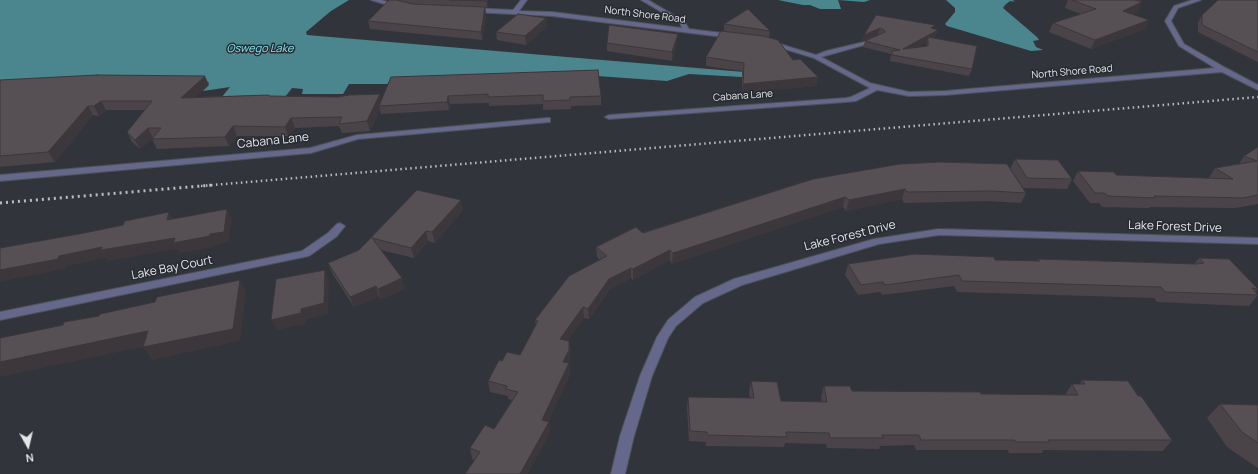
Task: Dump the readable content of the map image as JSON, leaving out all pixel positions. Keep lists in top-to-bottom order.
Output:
{
  "streets": {
    "street": [
      "North Shore Road",
      "Cabana Lane",
      "Lake Forest Drive",
      "Lake Bay Court"
    ]
  },
  "crossings": [
    ["North Shore Road", "Cabana Lane"]
  ],
  "water": ["Oswego Lake"],
  "north": "bottom"
}
